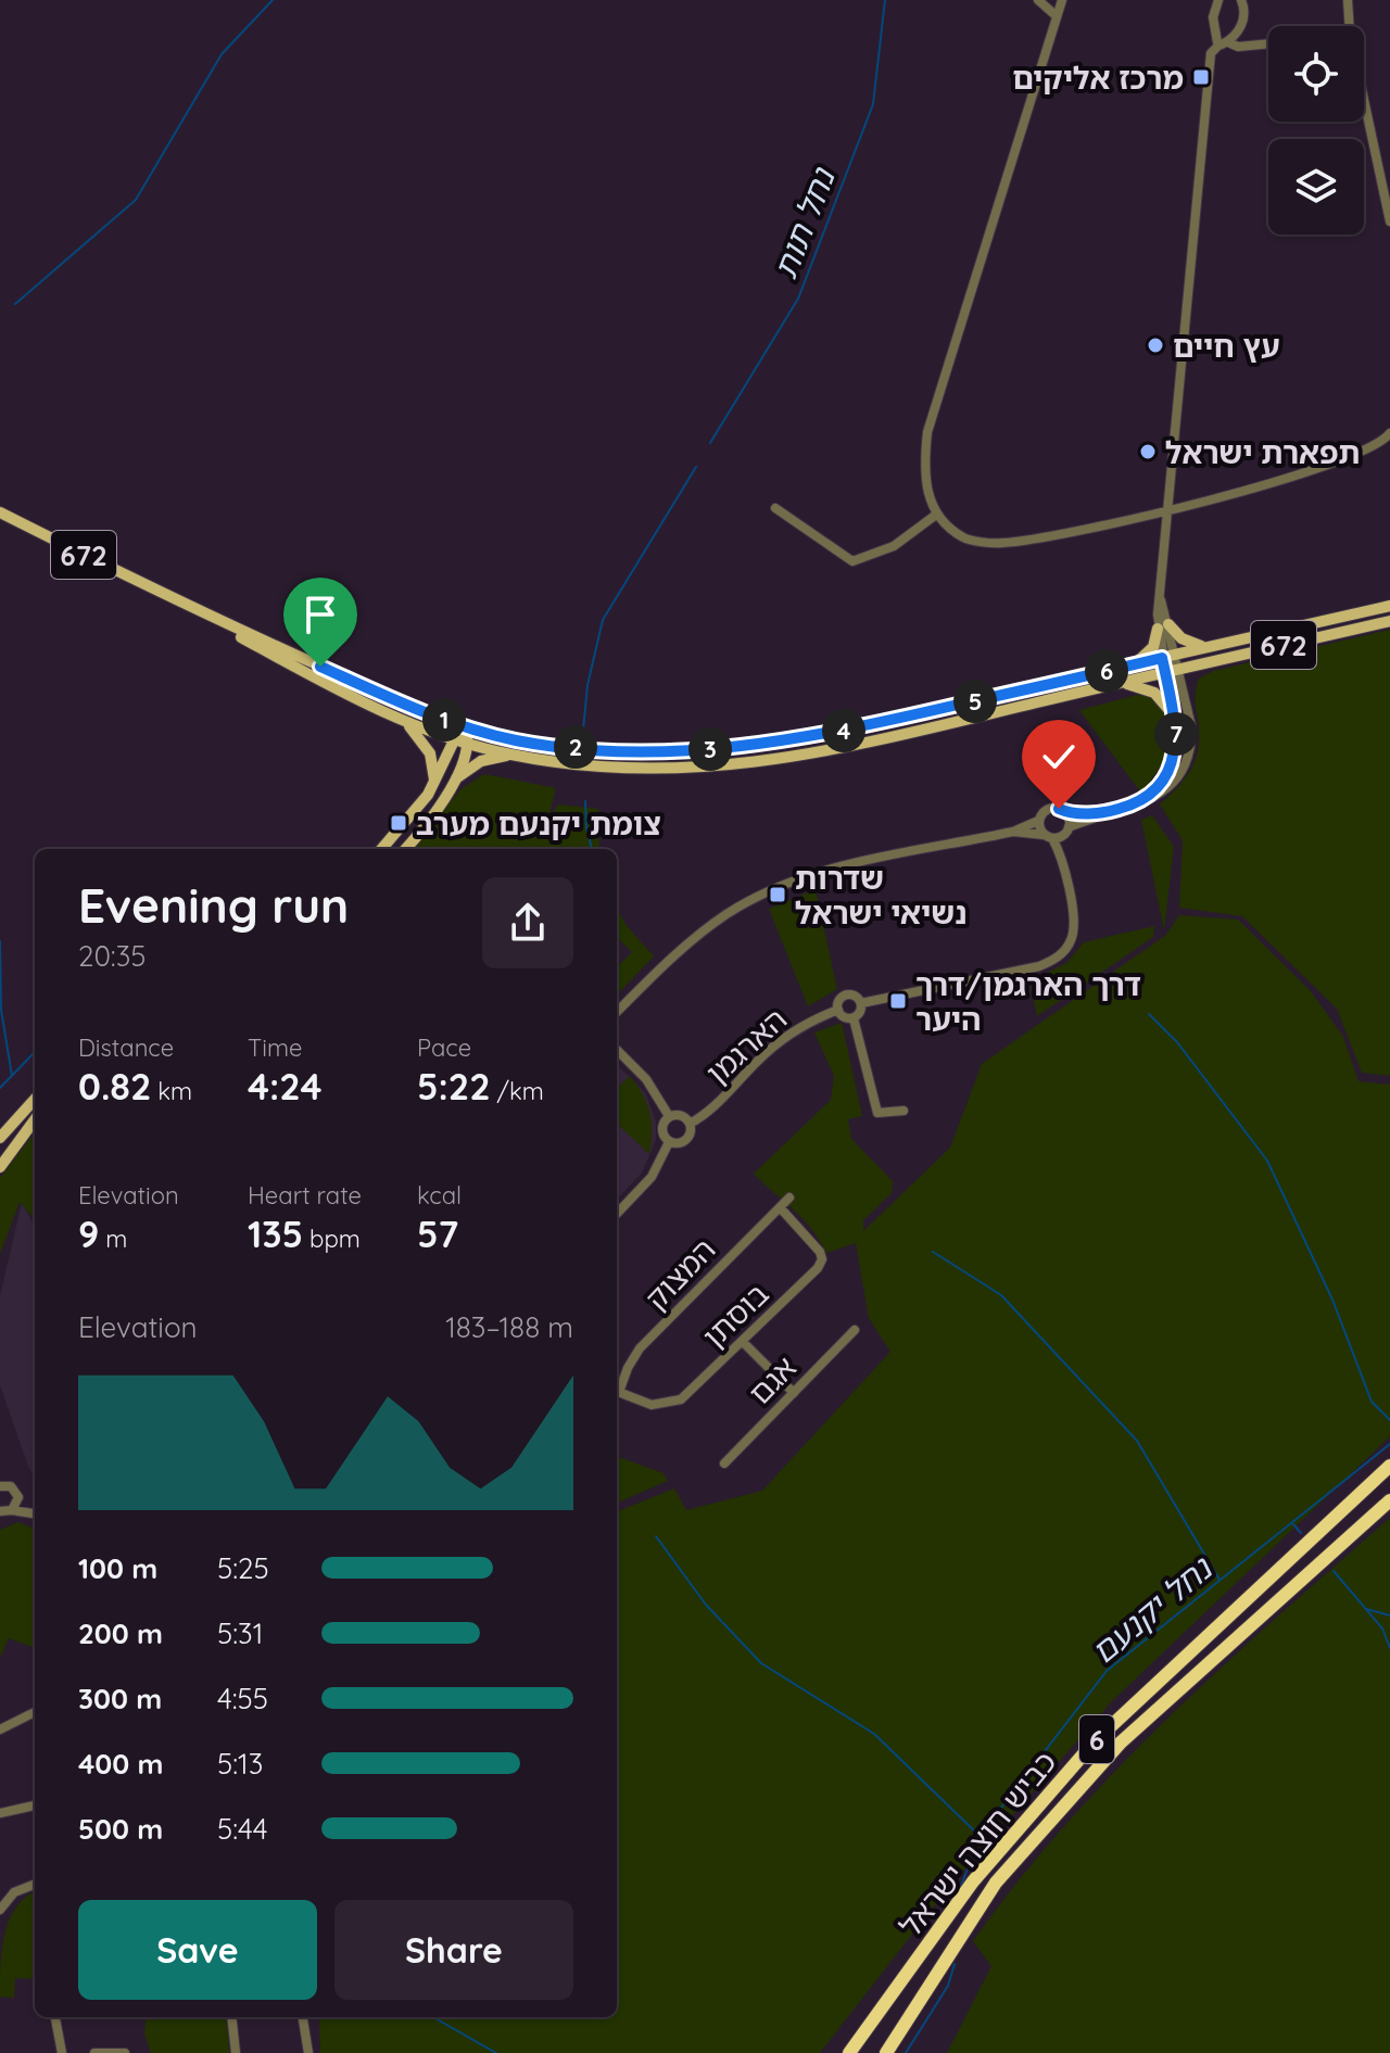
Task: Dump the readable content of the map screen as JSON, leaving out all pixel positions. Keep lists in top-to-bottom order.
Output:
{
  "streets": {
    "highway": ["6", "כביש חוצה ישראל"],
    "main road": ["672"],
    "street": [
      "הארגמן",
      "המצוק",
      "בוסתן",
      "אגם"
    ]
  },
  "crossings": [
    ["המצוק", "בוסתן"]
  ],
  "water": ["נחל תות", "נחל יקנעם"],
  "places": {
    "transit": [
      "מרכז אליקים",
      "צומת יקנעם מערב",
      "שדרות נשיאי ישראל",
      "דרך הארגמן/דרך היער"
    ],
    "other": ["עץ חיים", "תפארת ישראל"]
  },
  "page": {
    "pins": [
      "6",
      "5",
      "1",
      "4",
      "7",
      "2",
      "3"
    ],
    "heading": ["Evening run", "20:35"],
    "stats": [
      ["Distance", "0.82 km"],
      ["Time", "4:24"],
      ["Pace", "5:22 /km"],
      ["Elevation", "9 m"],
      ["Heart rate", "135 bpm"],
      ["kcal", "57"]
    ],
    "chart": ["Elevation", "183–188 m"],
    "list": [
      {
        "name": "100 m",
        "note": "5:25"
      },
      {
        "name": "200 m",
        "note": "5:31"
      },
      {
        "name": "300 m",
        "note": "4:55"
      },
      {
        "name": "400 m",
        "note": "5:13"
      },
      {
        "name": "500 m",
        "note": "5:44"
      }
    ],
    "buttons": ["Save", "Share"]
  }
}
